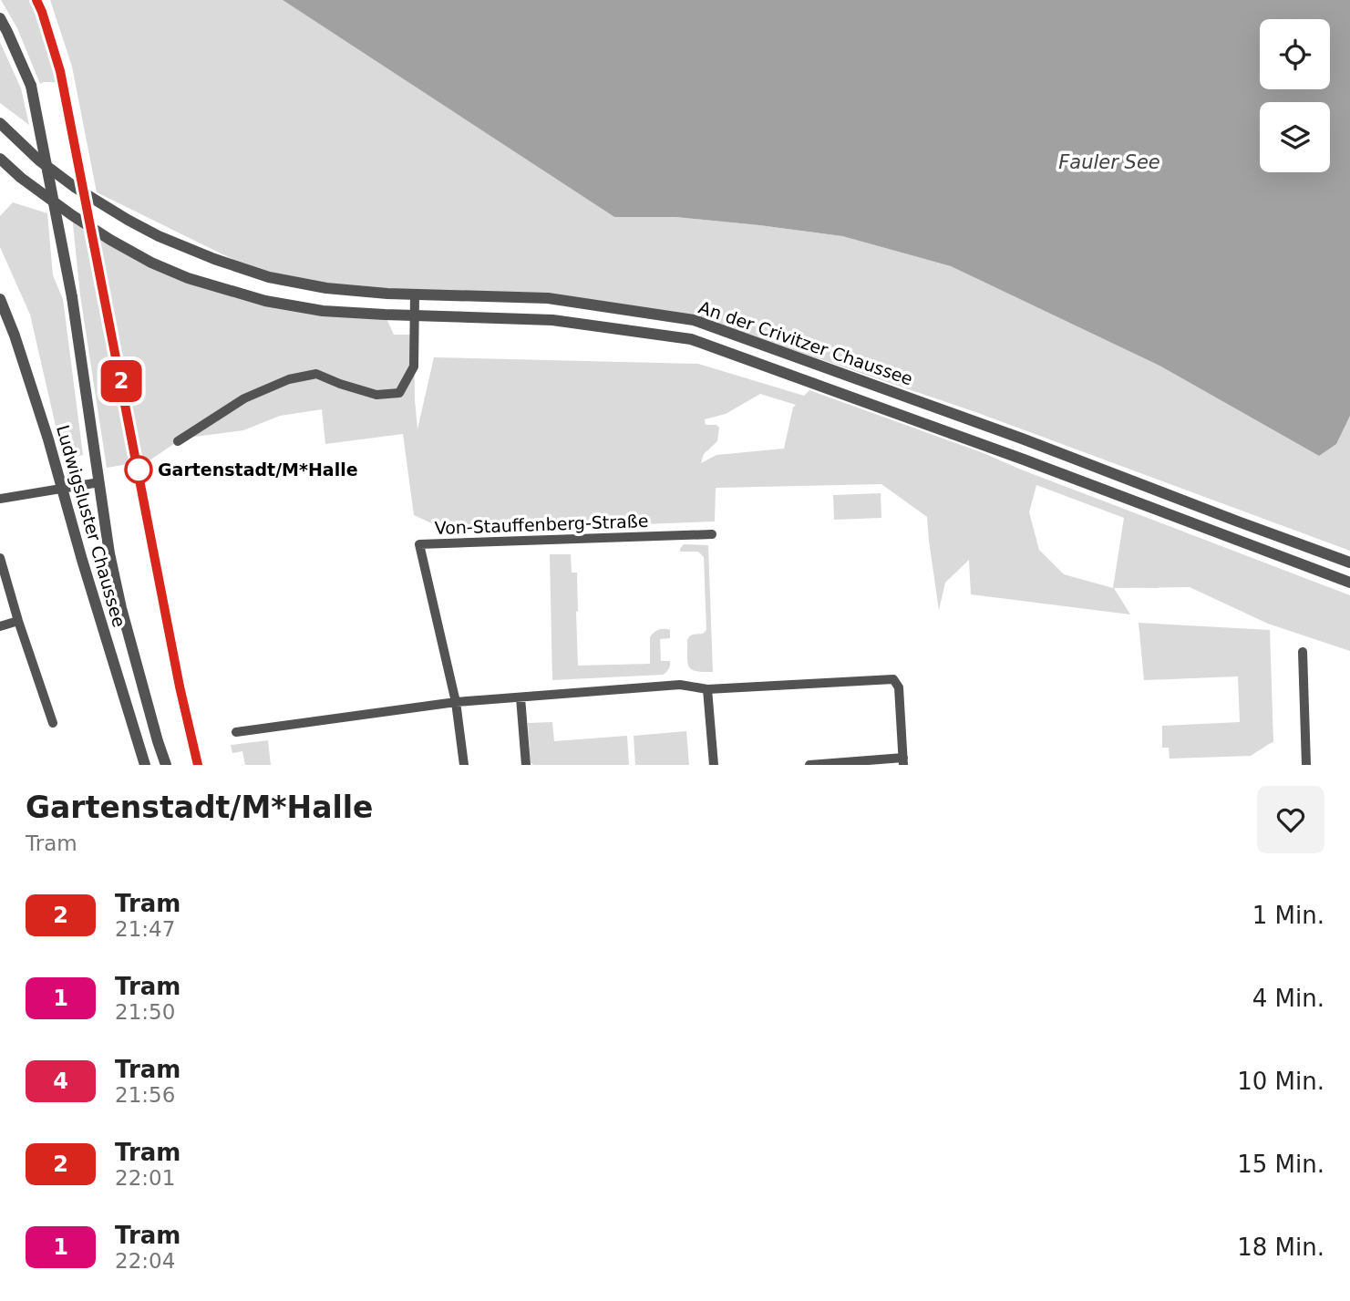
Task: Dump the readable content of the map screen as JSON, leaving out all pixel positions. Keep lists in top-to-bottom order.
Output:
{
  "streets": {
    "street": ["An der Crivitzer Chaussee", "Von-Stauffenberg-Straße", "Ludwigsluster Chaussee"]
  },
  "water": ["Fauler See"],
  "places": ["Gartenstadt/M*Halle"],
  "lines": ["tram line 2"],
  "page": {
    "on_map": "2",
    "heading": ["Gartenstadt/M*Halle", "Tram"],
    "list": [
      {
        "mark": "2",
        "name": "Tram",
        "note": "21:47",
        "value": "1 Min."
      },
      {
        "mark": "1",
        "name": "Tram",
        "note": "21:50",
        "value": "4 Min."
      },
      {
        "mark": "4",
        "name": "Tram",
        "note": "21:56",
        "value": "10 Min."
      },
      {
        "mark": "2",
        "name": "Tram",
        "note": "22:01",
        "value": "15 Min."
      },
      {
        "mark": "1",
        "name": "Tram",
        "note": "22:04",
        "value": "18 Min."
      }
    ]
  }
}
